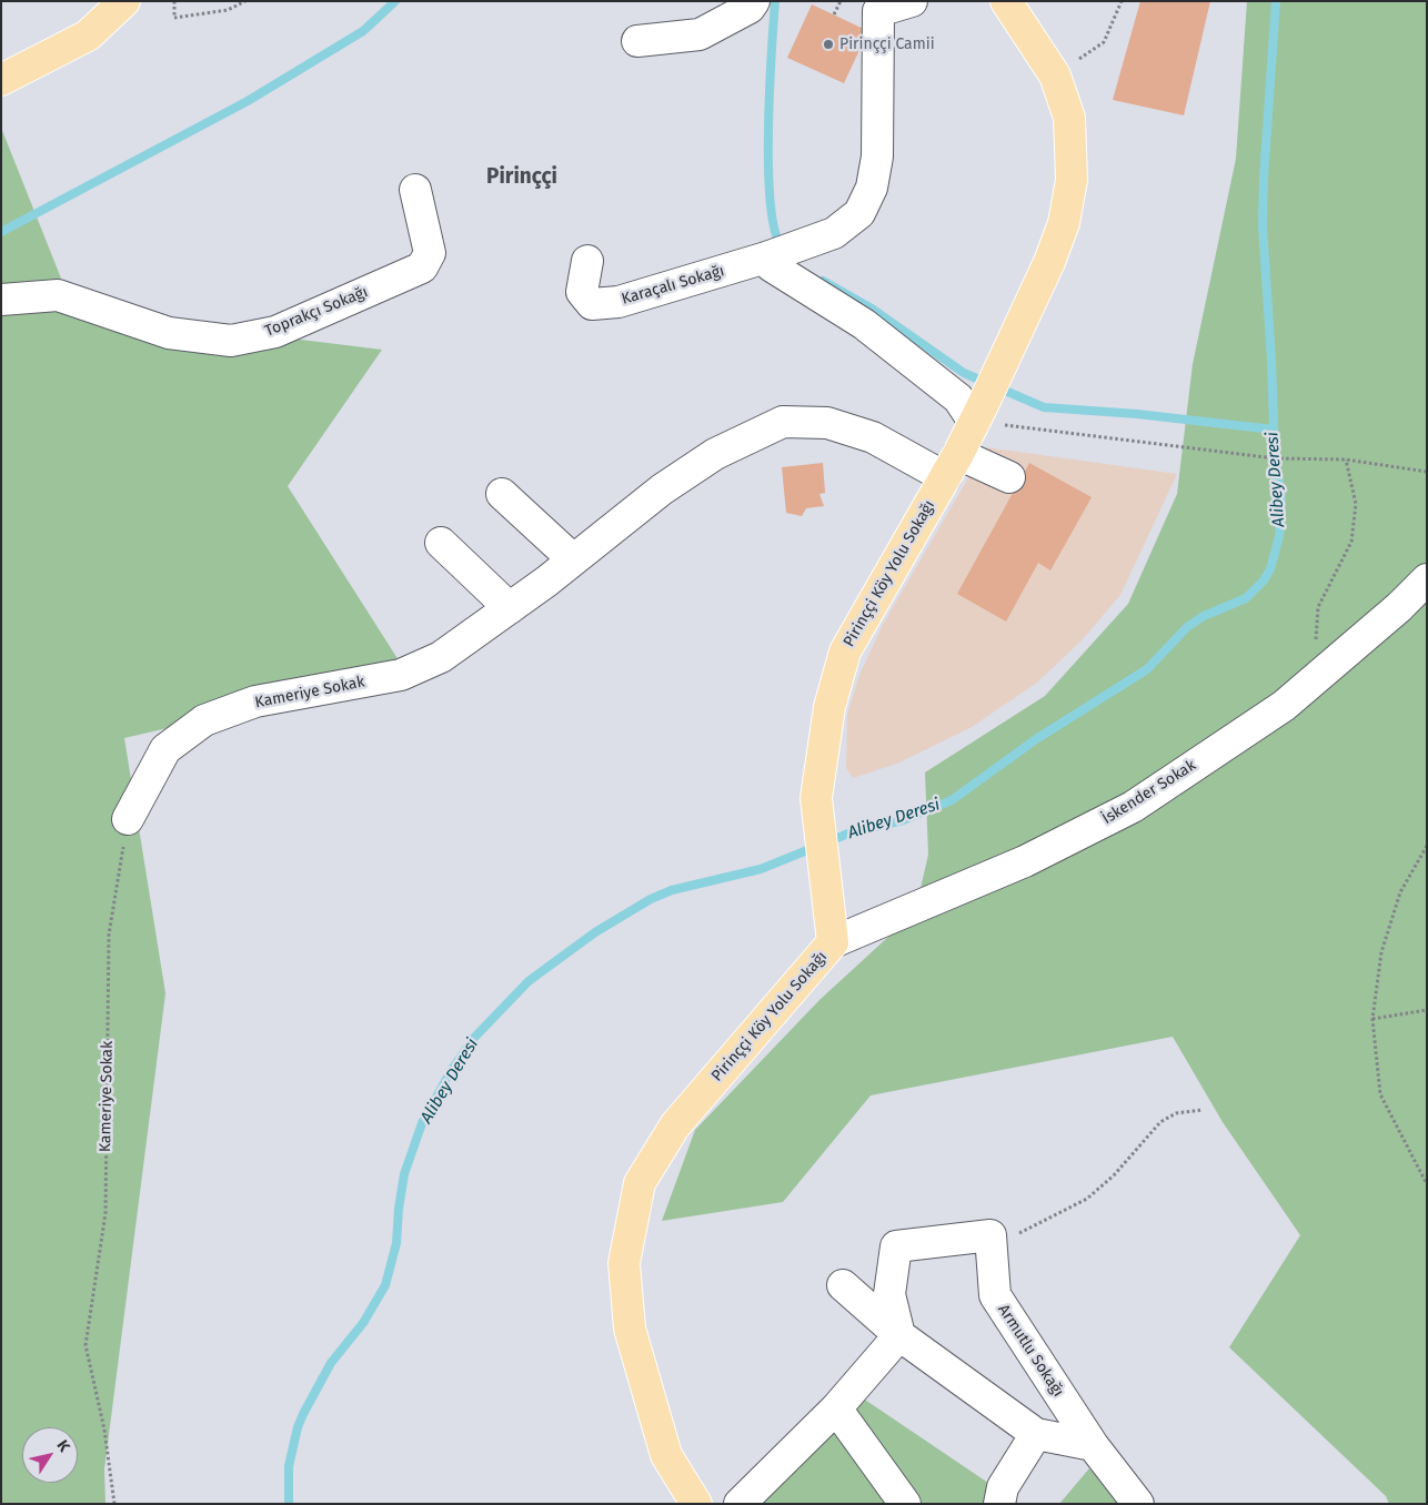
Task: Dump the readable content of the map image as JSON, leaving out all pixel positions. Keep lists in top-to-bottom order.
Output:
{
  "streets": {
    "main road": ["Pirinççi Köy Yolu Sokağı"],
    "street": [
      "Karaçalı Sokağı",
      "Toprakçı Sokağı",
      "Kameriye Sokak",
      "İskender Sokak",
      "Armutlu Sokağı"
    ]
  },
  "crossings": [
    ["Pirinççi Köy Yolu Sokağı", "Kameriye Sokak"],
    ["Pirinççi Köy Yolu Sokağı", "İskender Sokak"]
  ],
  "districts": ["Pirinççi"],
  "water": ["Alibey Deresi"],
  "places": ["Pirinççi Camii"],
  "north": "top right"
}
